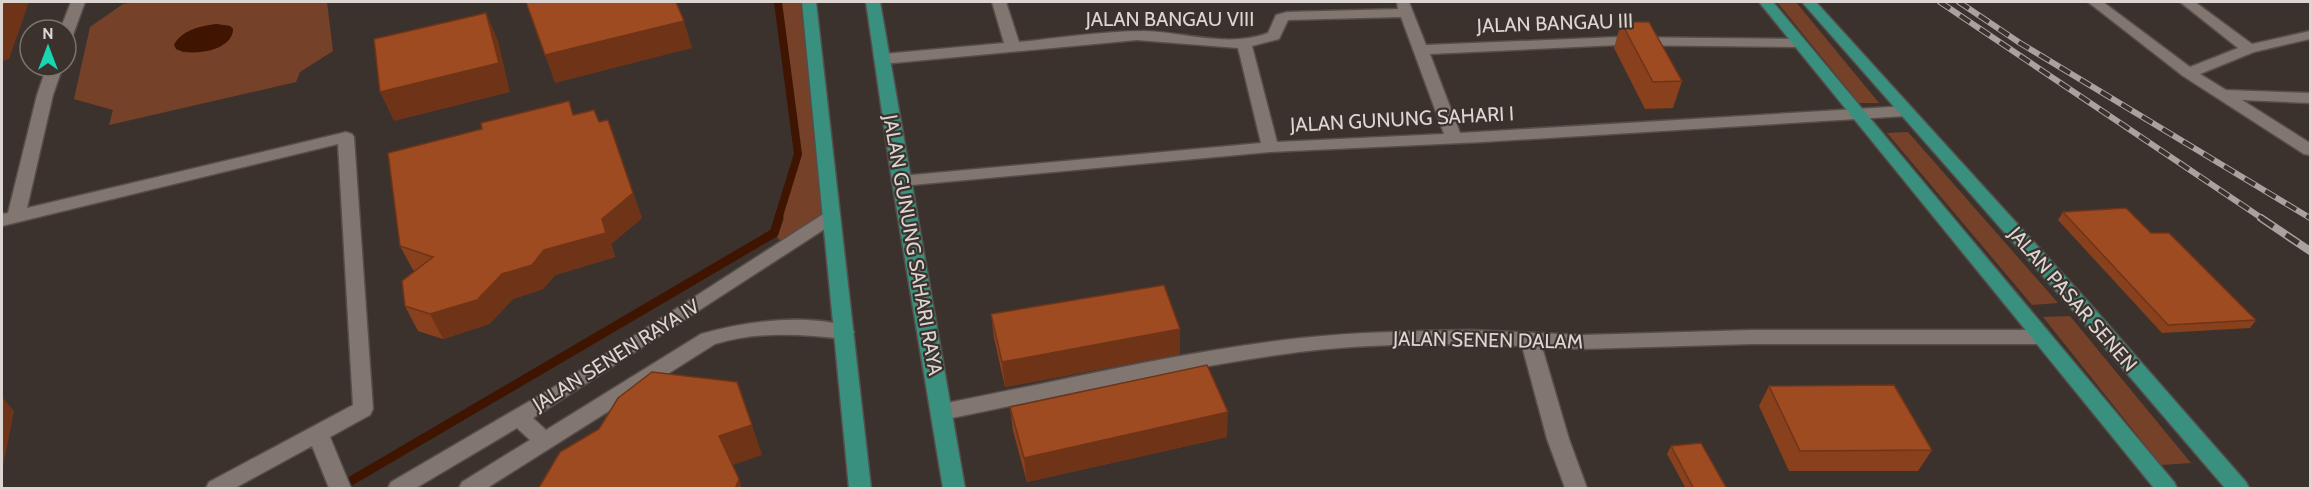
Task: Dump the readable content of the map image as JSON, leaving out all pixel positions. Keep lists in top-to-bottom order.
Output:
{
  "streets": {
    "main road": ["JALAN GUNUNG SAHARI RAYA", "JALAN PASAR SENEN"],
    "street": [
      "JALAN BANGAU VIII",
      "JALAN BANGAU III",
      "JALAN GUNUNG SAHARI I",
      "JALAN SENEN DALAM",
      "JALAN SENEN RAYA IV"
    ]
  },
  "crossings": [
    ["JALAN BANGAU VIII", "JALAN GUNUNG SAHARI RAYA"],
    ["JALAN GUNUNG SAHARI I", "JALAN GUNUNG SAHARI RAYA"],
    ["JALAN GUNUNG SAHARI I", "JALAN PASAR SENEN"],
    ["JALAN GUNUNG SAHARI RAYA", "JALAN SENEN DALAM"]
  ],
  "north": "top"
}
